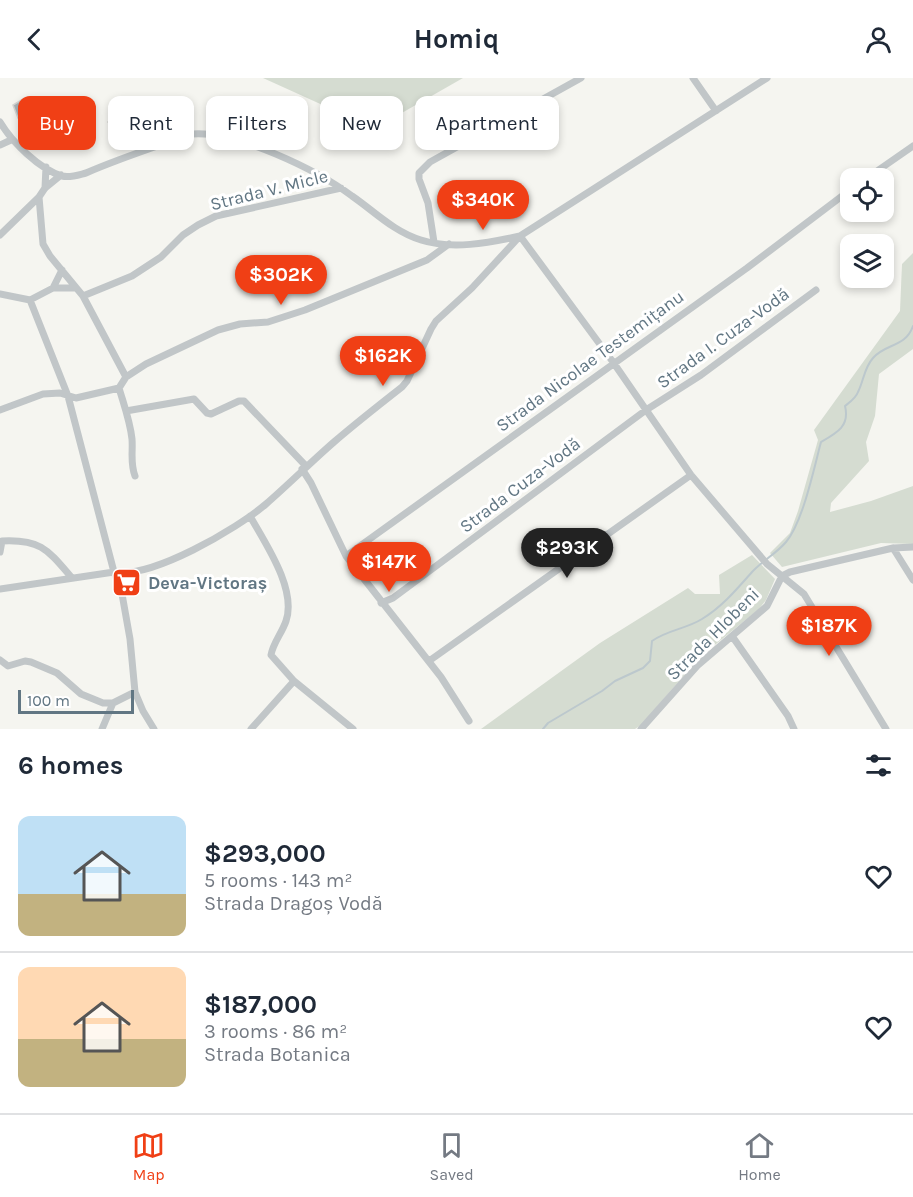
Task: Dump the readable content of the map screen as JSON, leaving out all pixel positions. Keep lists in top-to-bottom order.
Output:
{
  "streets": {
    "street": [
      "Strada V. Micle",
      "Strada I. Cuza-Vodă",
      "Strada Nicolae Testemițanu",
      "Strada Cuza-Vodă",
      "Strada Hlobeni"
    ]
  },
  "crossings": [
    ["Strada I. Cuza-Vodă", "Strada Cuza-Vodă"]
  ],
  "places": {
    "supermarket": ["Deva-Victoraș"]
  },
  "scale_bar": "100 m",
  "page": {
    "header": "Homiq",
    "chip": [
      "Buy",
      "Rent",
      "Filters",
      "New",
      "Apartment"
    ],
    "price": [
      "$340K",
      "$302K",
      "$162K",
      "$293K",
      "$147K",
      "$187K"
    ],
    "scale": "100 m",
    "heading": "6 homes",
    "list": [
      {
        "name": "$293,000",
        "note": "5 rooms · 143 m² · Strada Dragoș Vodă"
      },
      {
        "name": "$187,000",
        "note": "3 rooms · 86 m² · Strada Botanica"
      }
    ],
    "tabs": ["Map", "Saved", "Home"]
  }
}
